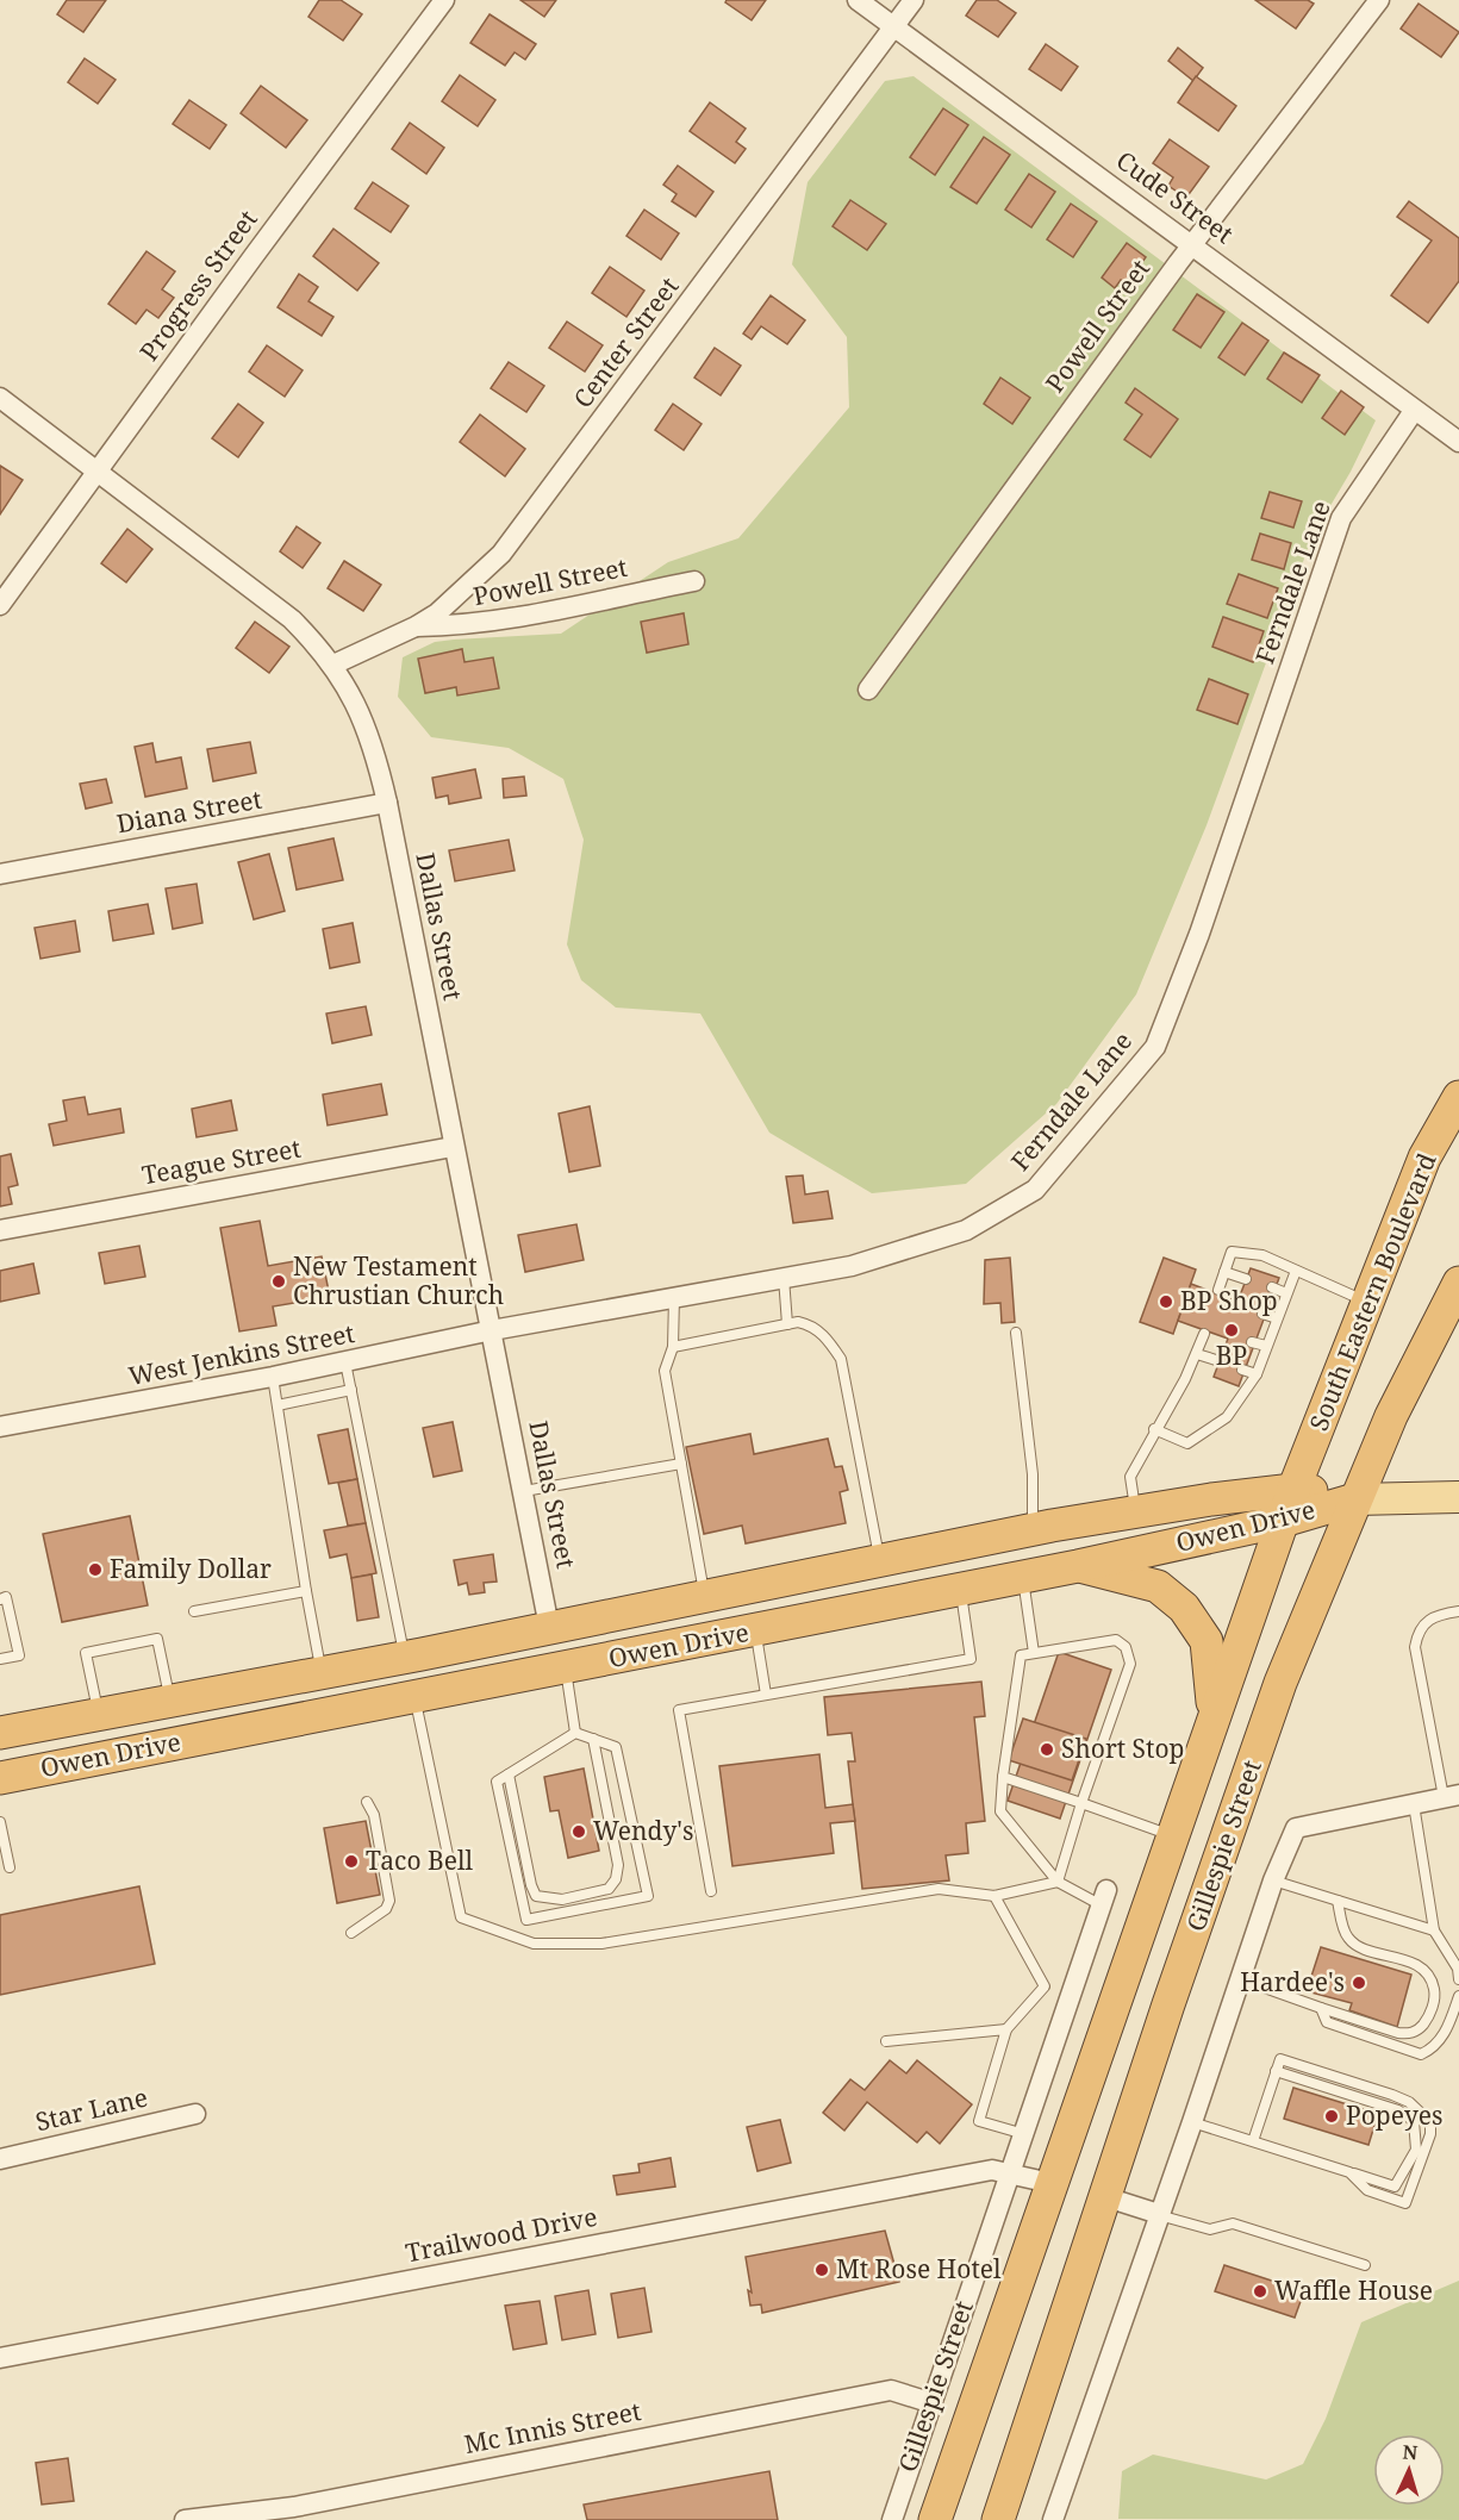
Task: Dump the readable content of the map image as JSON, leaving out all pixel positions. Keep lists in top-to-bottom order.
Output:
{
  "streets": {
    "highway": ["South Eastern Boulevard", "Owen Drive", "Gillespie Street"],
    "street": [
      "Cude Street",
      "Progress Street",
      "Powell Street",
      "Center Street",
      "Ferndale Lane",
      "Diana Street",
      "Dallas Street",
      "Teague Street",
      "West Jenkins Street",
      "Star Lane",
      "Trailwood Drive",
      "Mc Innis Street"
    ]
  },
  "crossings": [
    ["Cude Street", "Powell Street"],
    ["Cude Street", "Center Street"],
    ["Cude Street", "Ferndale Lane"],
    ["Progress Street", "Dallas Street"],
    ["Powell Street", "Center Street"],
    ["Center Street", "Dallas Street"],
    ["Ferndale Lane", "Dallas Street"],
    ["Ferndale Lane", "West Jenkins Street"],
    ["Diana Street", "Dallas Street"],
    ["Dallas Street", "Teague Street"],
    ["Dallas Street", "West Jenkins Street"],
    ["Dallas Street", "Owen Drive"],
    ["South Eastern Boulevard", "Owen Drive"],
    ["Owen Drive", "Gillespie Street"],
    ["Gillespie Street", "Trailwood Drive"],
    ["Gillespie Street", "Mc Innis Street"]
  ],
  "places": [
    "New Testament Chrustian Church",
    "BP Shop",
    "BP",
    "Family Dollar",
    "Short Stop",
    "Wendy's",
    "Taco Bell",
    "Hardee's",
    "Popeyes",
    "Mt Rose Hotel",
    "Waffle House"
  ],
  "north": "top"
}
